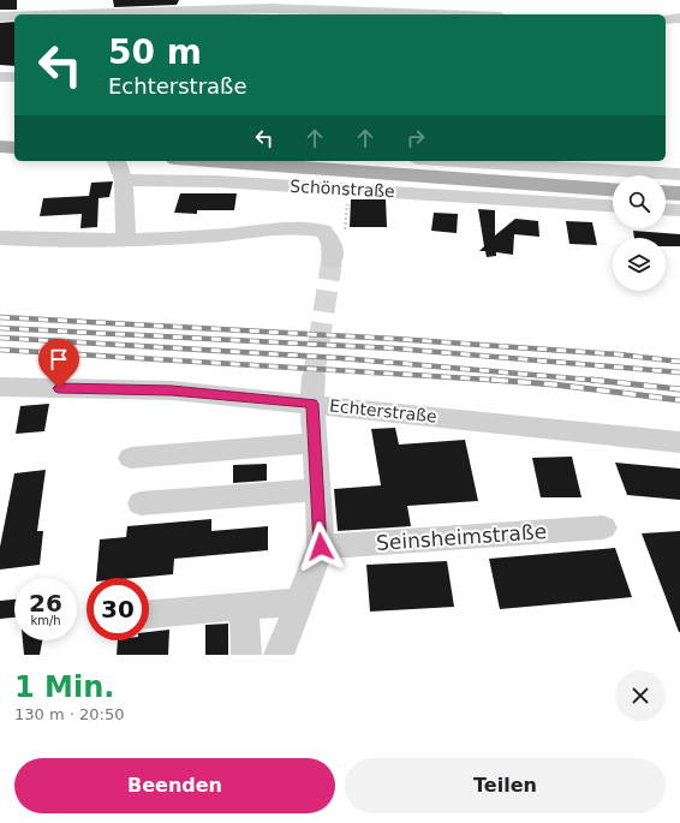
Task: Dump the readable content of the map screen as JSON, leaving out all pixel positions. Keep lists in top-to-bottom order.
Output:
{
  "streets": {
    "street": ["Schönstraße", "Echterstraße", "Seinsheimstraße"]
  },
  "page": {
    "turn": ["50 m", "Echterstraße"],
    "speed": "26 km/h",
    "limit": "30",
    "heading": ["1 Min.", "130 m · 20:50"],
    "buttons": ["Beenden", "Teilen"]
  }
}
